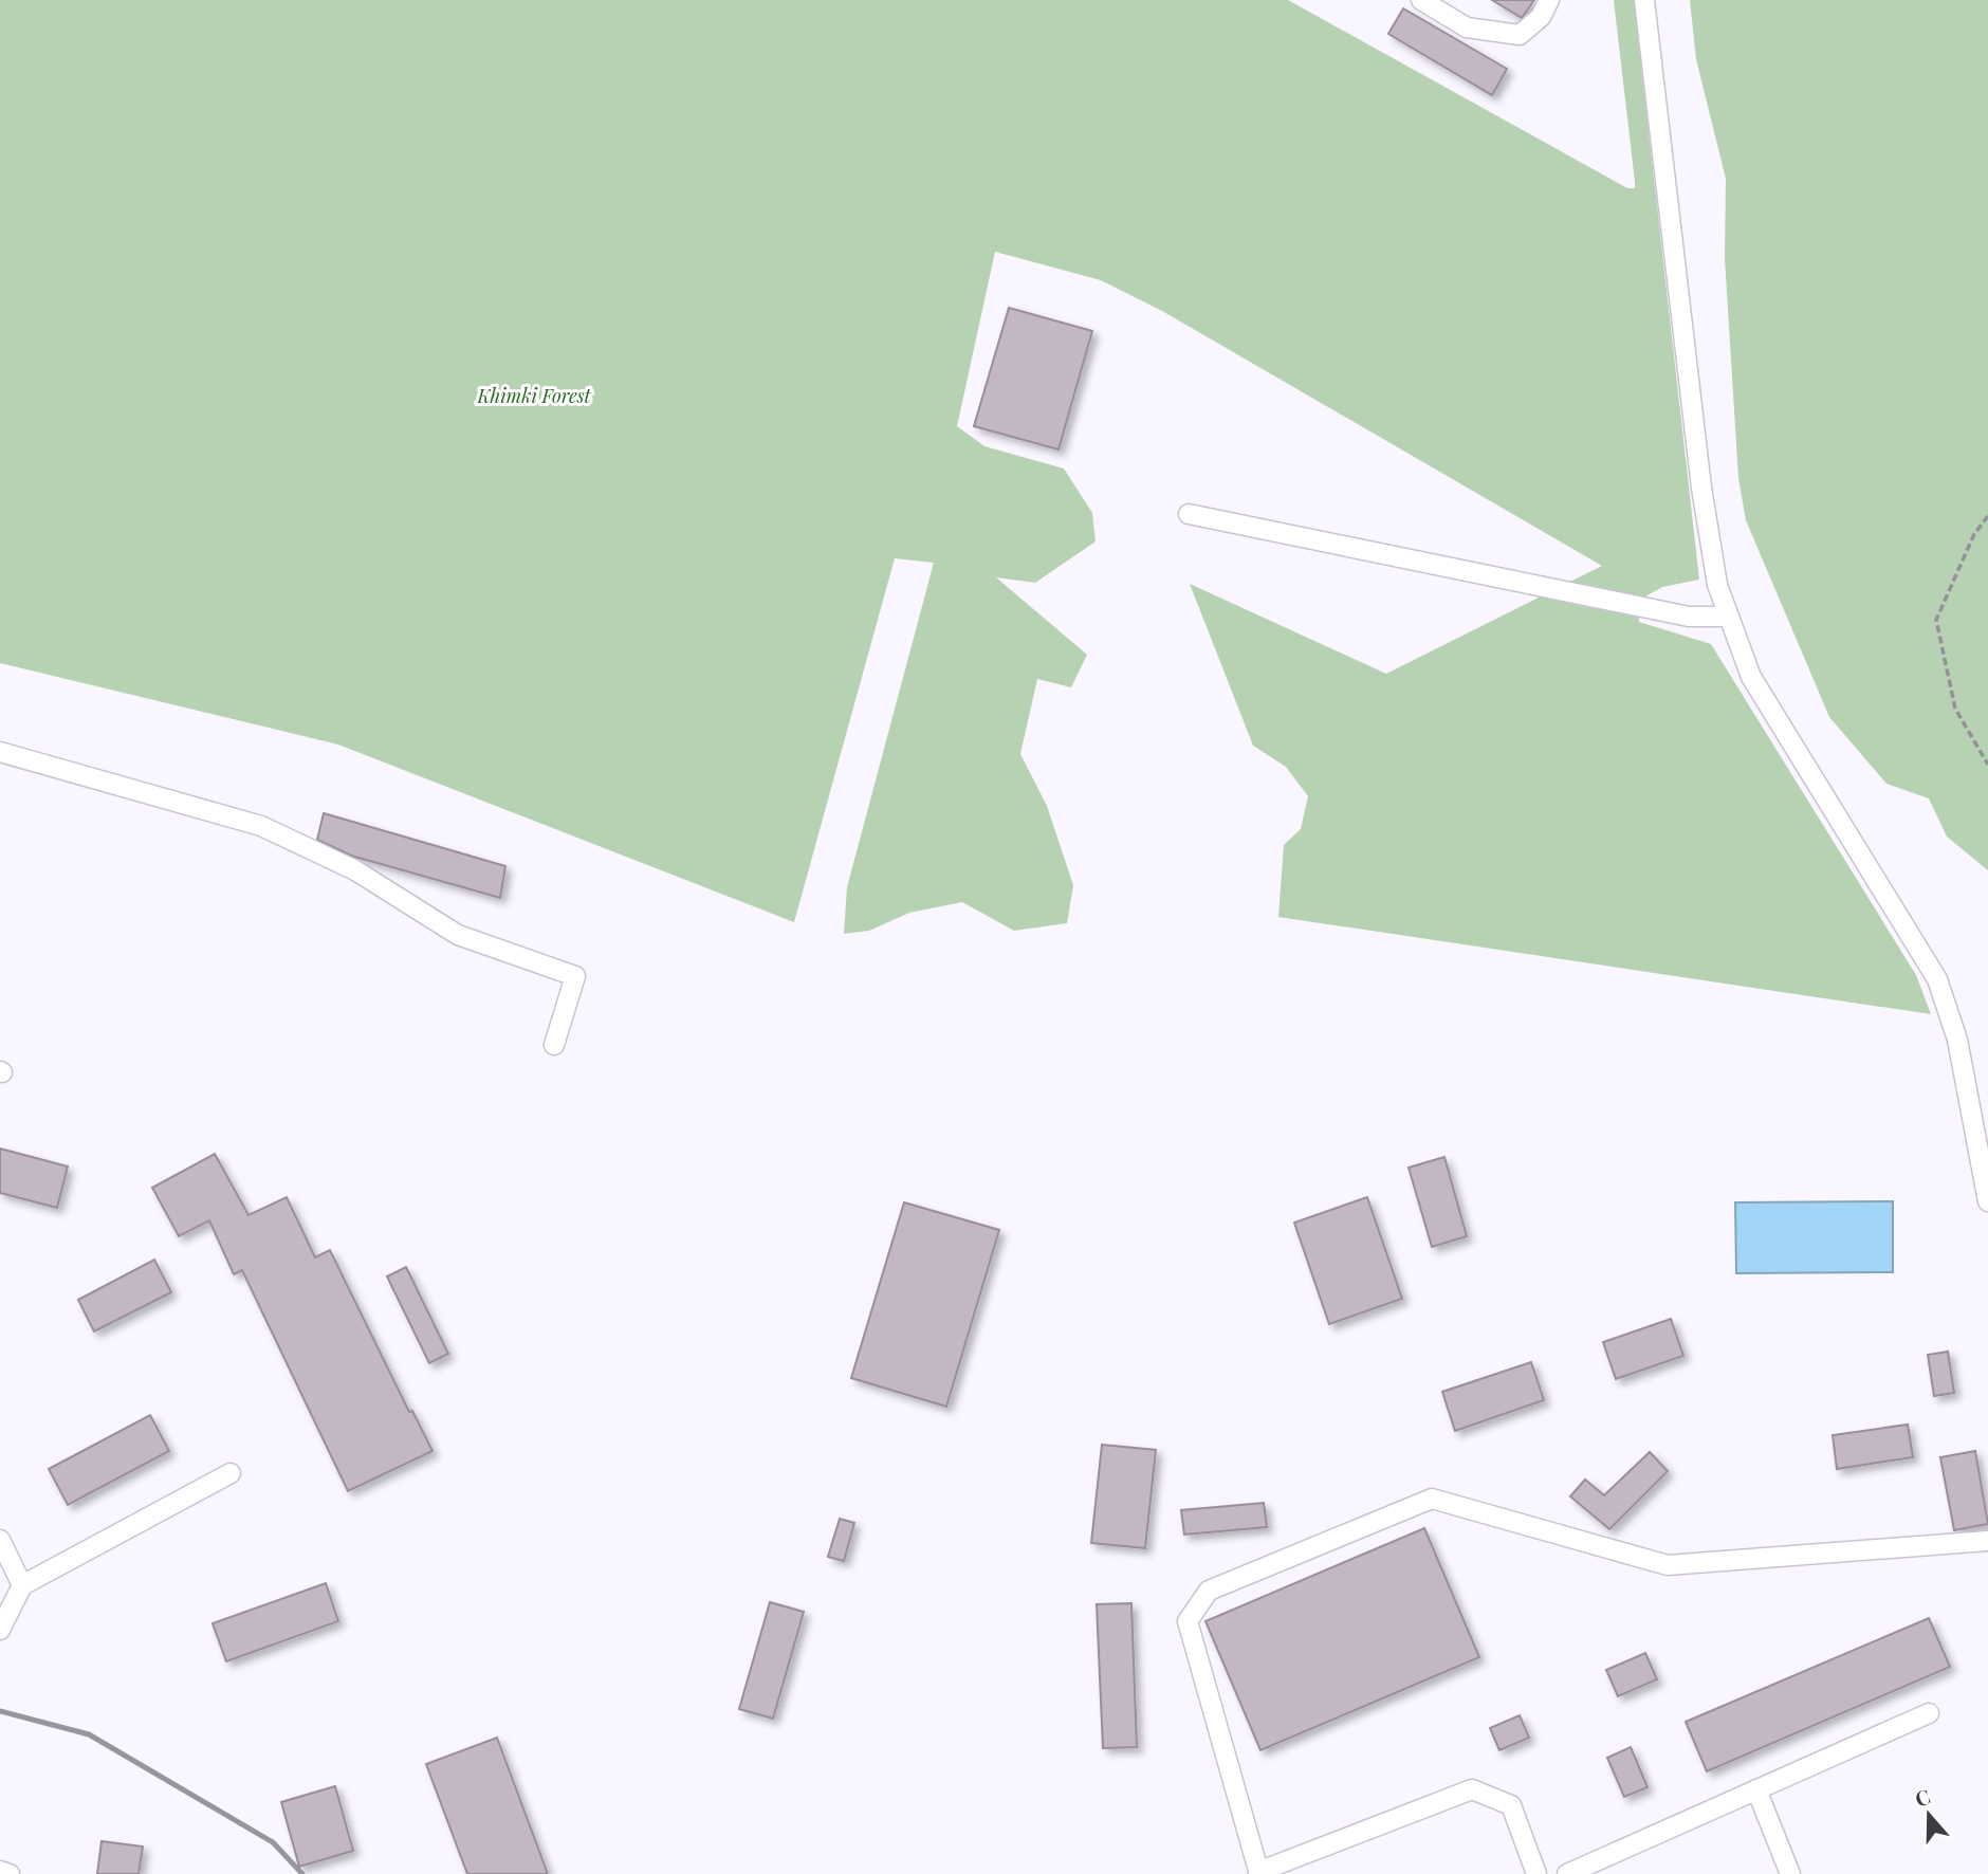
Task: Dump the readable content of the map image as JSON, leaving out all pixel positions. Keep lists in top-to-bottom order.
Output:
{
  "parks": ["Khimki Forest"],
  "north": "top"
}
